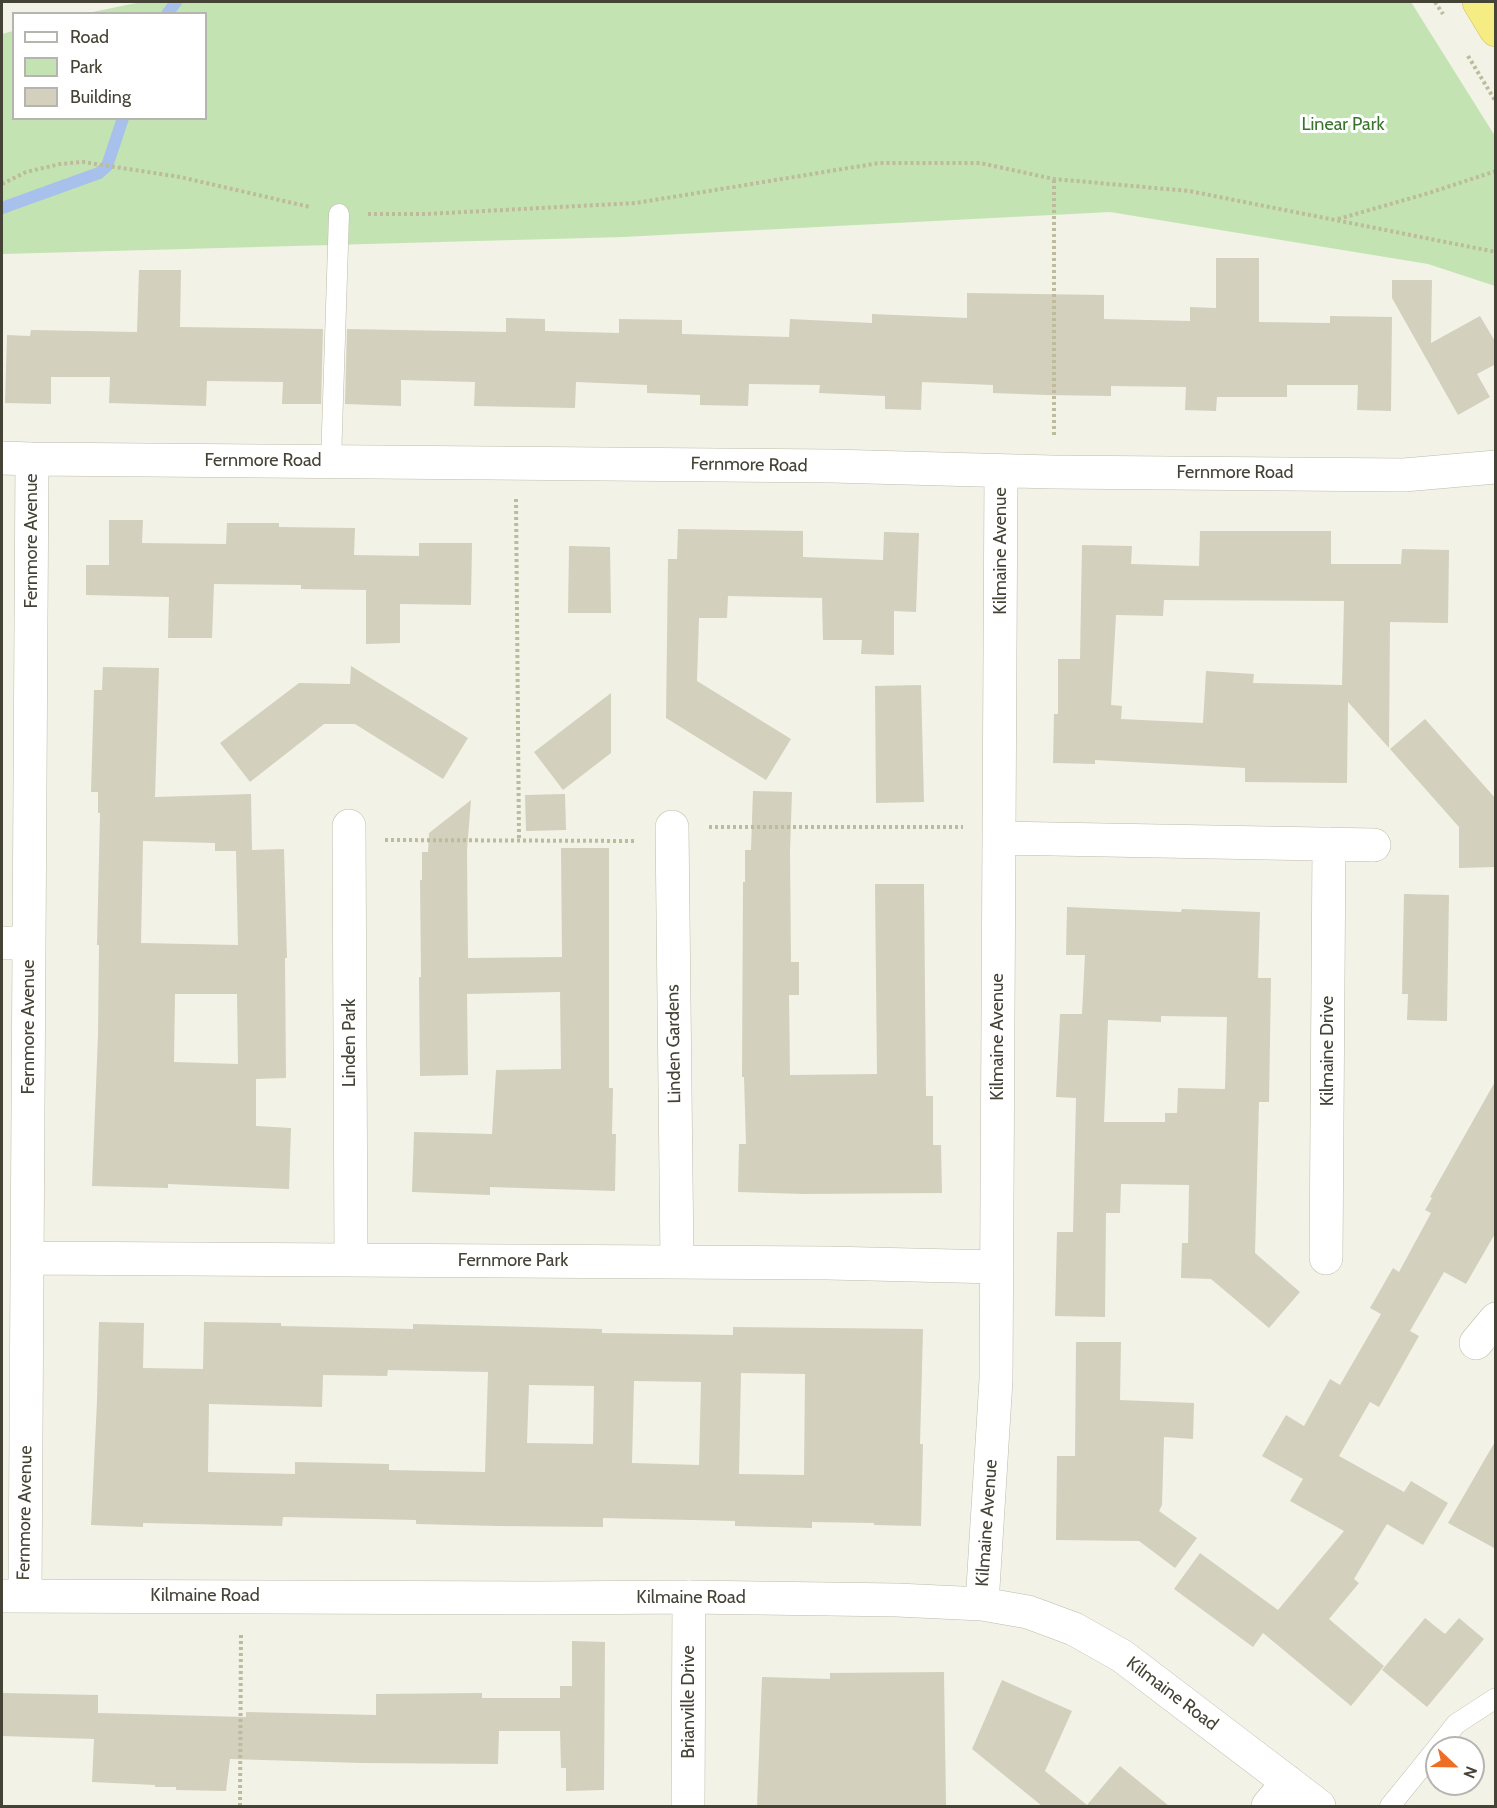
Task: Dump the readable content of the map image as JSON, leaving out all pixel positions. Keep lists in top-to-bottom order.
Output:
{
  "streets": {
    "street": [
      "Fernmore Road",
      "Fernmore Avenue",
      "Kilmaine Avenue",
      "Linden Park",
      "Linden Gardens",
      "Kilmaine Drive",
      "Fernmore Park",
      "Kilmaine Road",
      "Brianville Drive"
    ]
  },
  "crossings": [
    ["Fernmore Road", "Fernmore Avenue"],
    ["Fernmore Road", "Kilmaine Avenue"],
    ["Fernmore Avenue", "Fernmore Park"],
    ["Fernmore Avenue", "Kilmaine Road"],
    ["Kilmaine Avenue", "Fernmore Park"],
    ["Kilmaine Avenue", "Kilmaine Road"],
    ["Linden Park", "Fernmore Park"],
    ["Linden Gardens", "Fernmore Park"],
    ["Kilmaine Road", "Brianville Drive"]
  ],
  "parks": ["Linear Park"],
  "legend": ["Road", "Park", "Building"],
  "north": "right"
}
